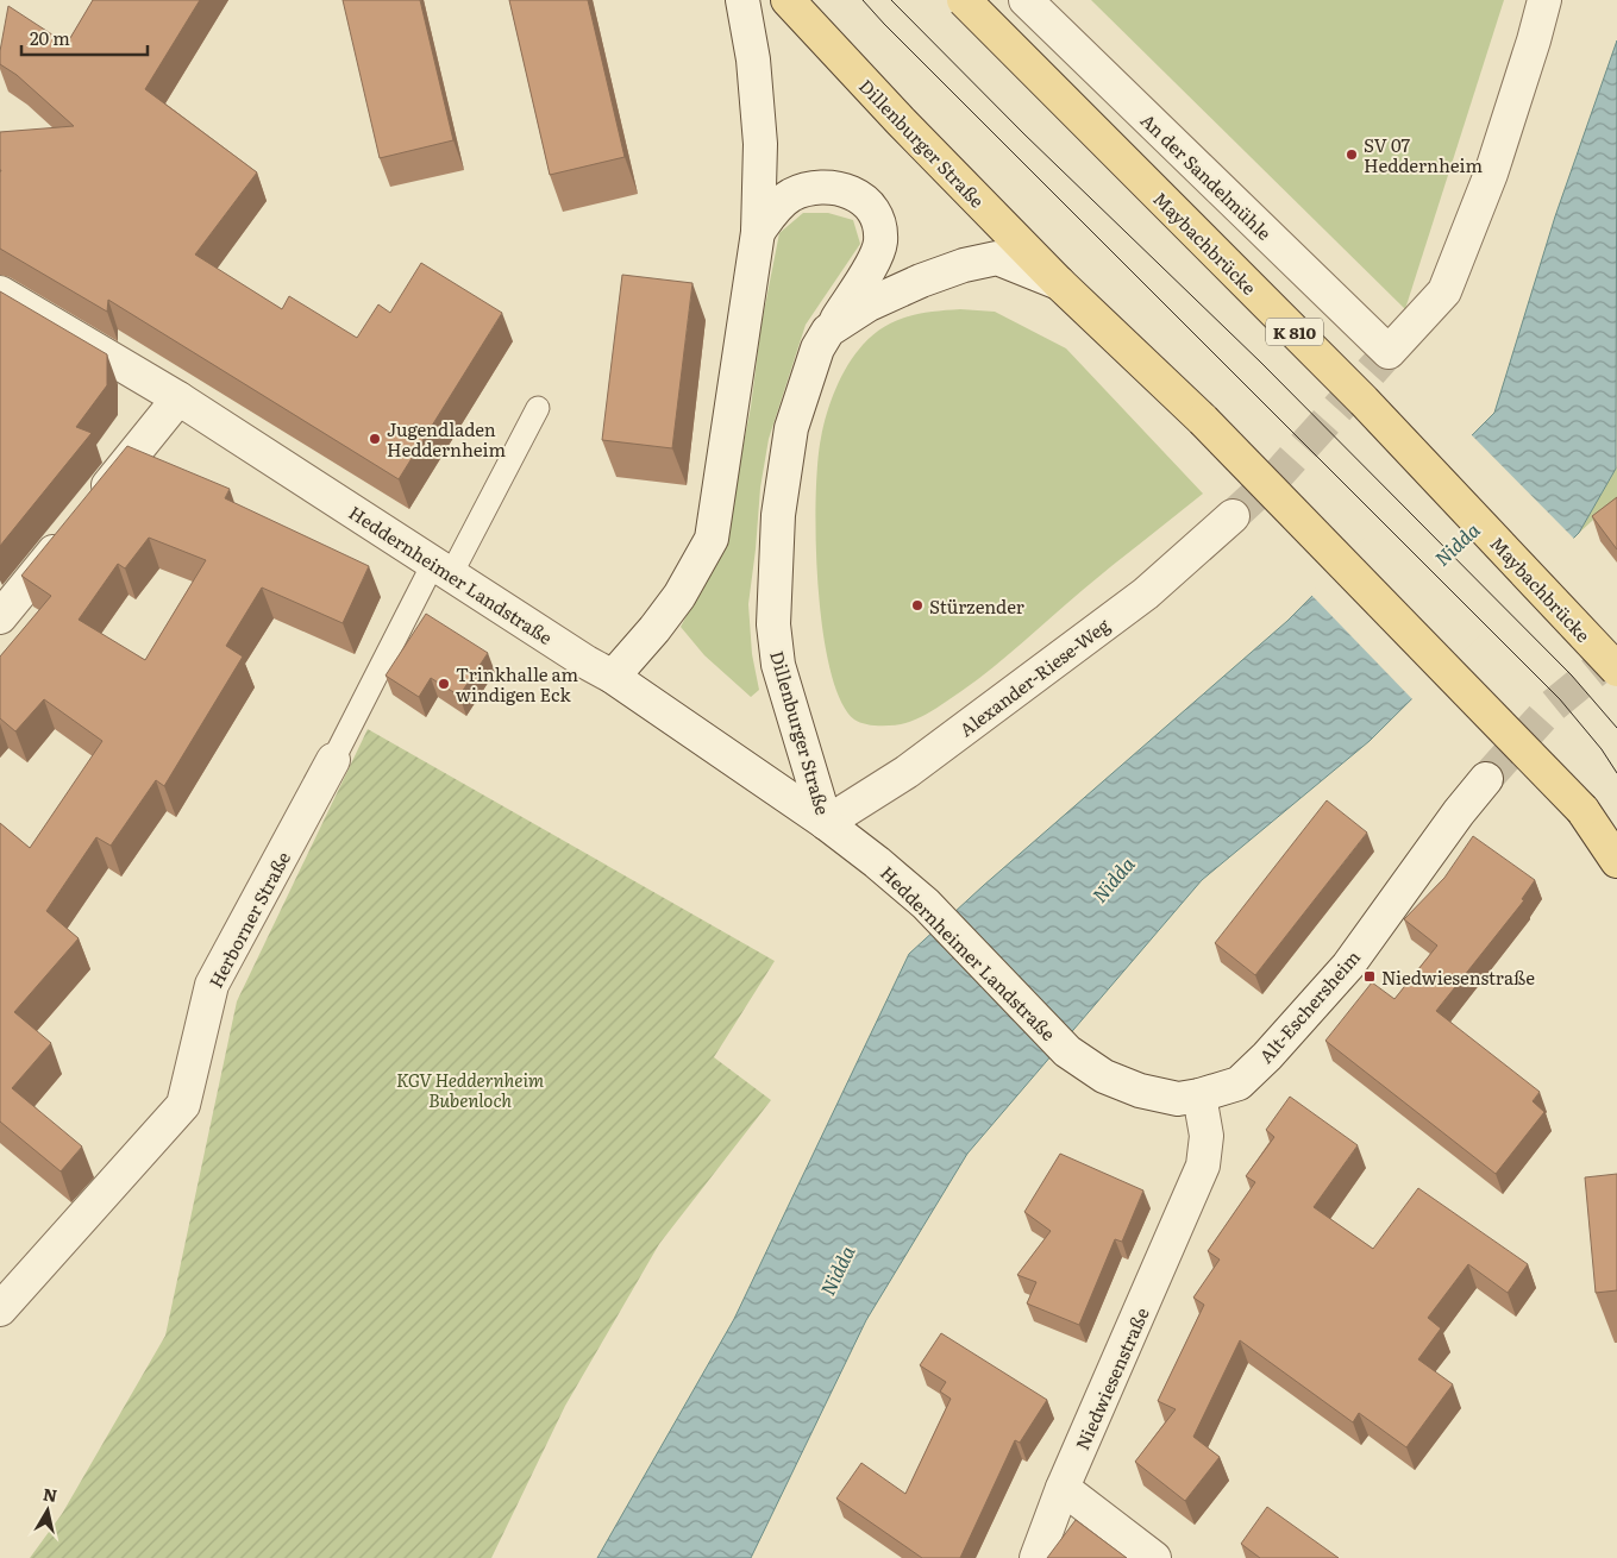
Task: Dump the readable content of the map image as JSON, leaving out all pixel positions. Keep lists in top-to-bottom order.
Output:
{
  "streets": {
    "main road": ["Dillenburger Straße", "Maybachbrücke", "K 810"],
    "street": [
      "An der Sandelmühle",
      "Heddernheimer Landstraße",
      "Alexander-Riese-Weg",
      "Herborner Straße",
      "Alt-Eschersheim",
      "Niedwiesenstraße"
    ]
  },
  "crossings": [
    ["Dillenburger Straße", "Heddernheimer Landstraße"],
    ["Dillenburger Straße", "Alexander-Riese-Weg"],
    ["Heddernheimer Landstraße", "Alexander-Riese-Weg"],
    ["Heddernheimer Landstraße", "Herborner Straße"],
    ["Heddernheimer Landstraße", "Alt-Eschersheim"],
    ["Alt-Eschersheim", "Niedwiesenstraße"]
  ],
  "water": ["Nidda"],
  "parks": ["KGV Heddernheim Bubenloch"],
  "places": {
    "other": [
      "SV 07 Heddernheim",
      "Jugendladen Heddernheim",
      "Stürzender",
      "Trinkhalle am windigen Eck"
    ],
    "transit": ["Niedwiesenstraße"]
  },
  "scale_bar": "20 m",
  "north": "top"
}
